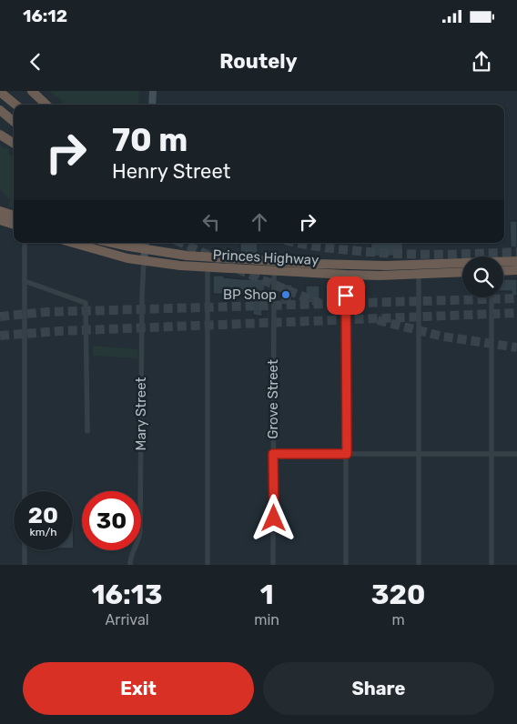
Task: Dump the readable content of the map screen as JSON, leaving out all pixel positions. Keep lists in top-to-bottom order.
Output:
{
  "streets": {
    "highway": ["Princes Highway"],
    "street": ["Grove Street", "Mary Street"]
  },
  "crossings": [
    ["Princes Highway", "Grove Street"],
    ["Princes Highway", "Mary Street"]
  ],
  "places": ["BP Shop"],
  "page": {
    "status": "16:12",
    "header": "Routely",
    "turn": ["70 m", "Henry Street"],
    "speed": "20 km/h",
    "limit": "30",
    "eta": [
      "16:13",
      "Arrival",
      "1",
      "min",
      "320",
      "m"
    ],
    "buttons": ["Exit", "Share"]
  }
}
